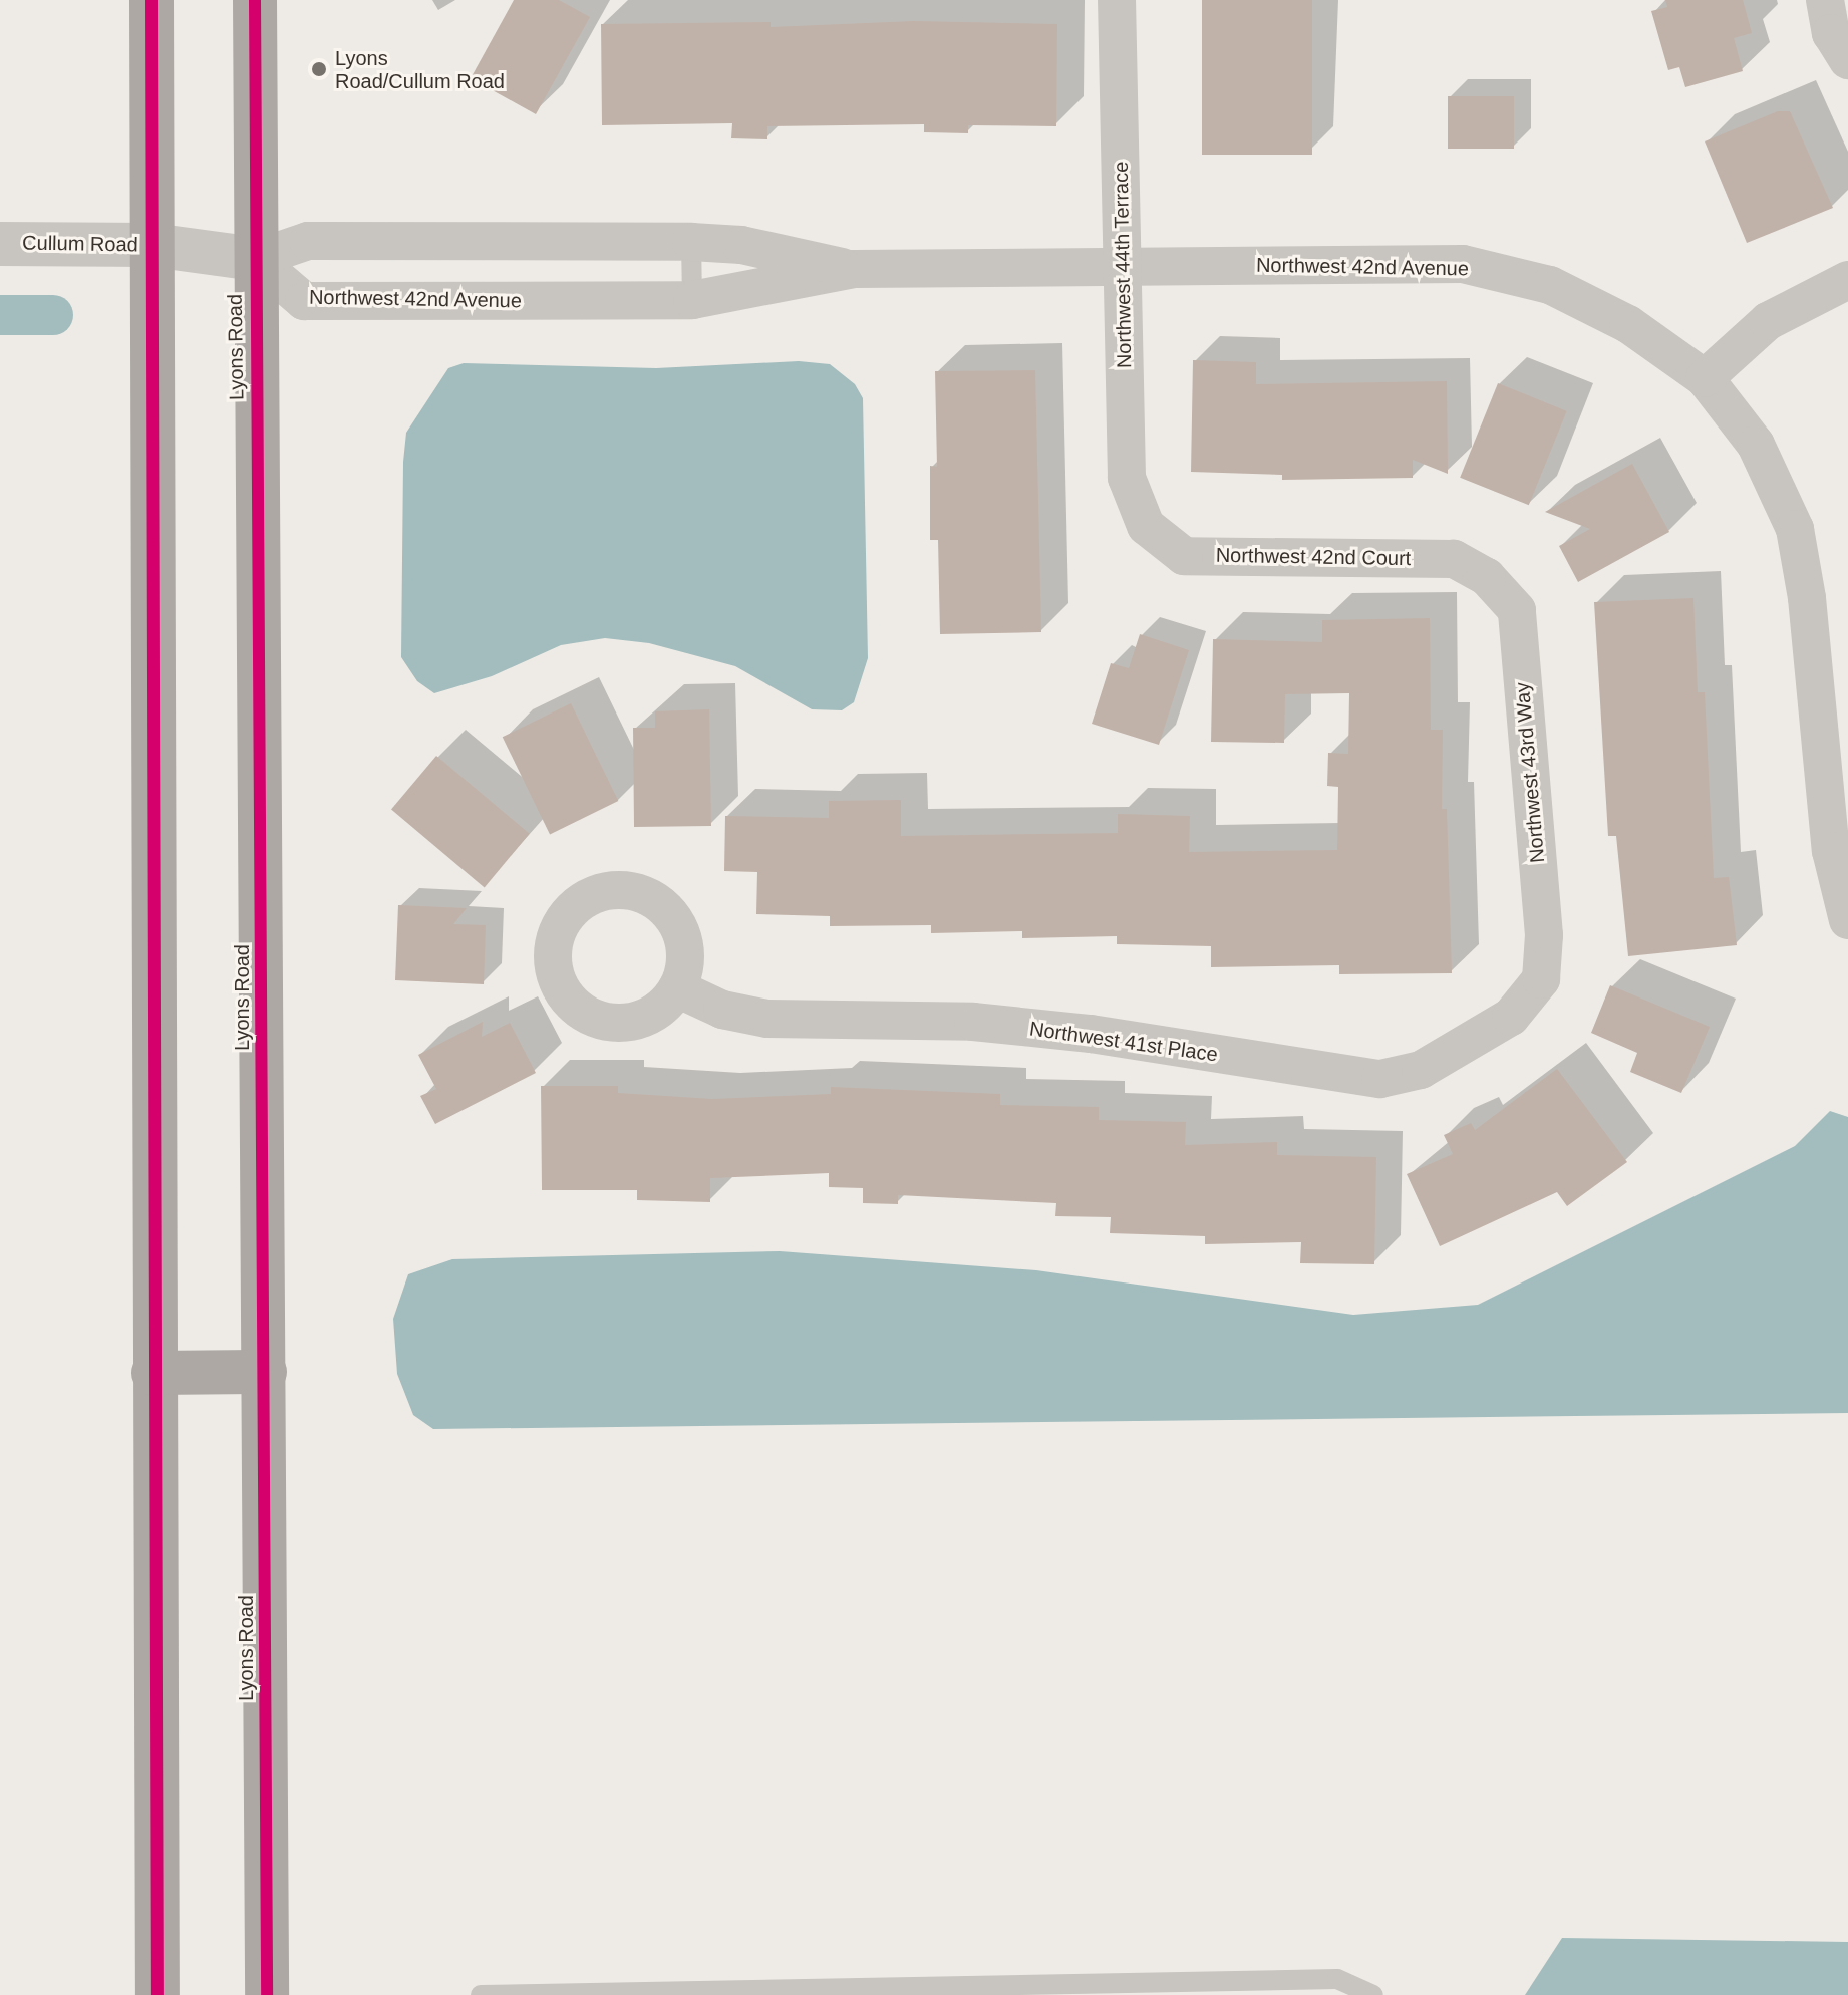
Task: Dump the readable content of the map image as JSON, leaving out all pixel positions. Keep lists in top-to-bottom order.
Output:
{
  "streets": {
    "main road": ["Lyons Road"],
    "street": [
      "Cullum Road",
      "Northwest 44th Terrace",
      "Northwest 42nd Avenue",
      "Northwest 42nd Court",
      "Northwest 43rd Way",
      "Northwest 41st Place"
    ]
  },
  "crossings": [
    ["Cullum Road", "Northwest 42nd Avenue"],
    ["Cullum Road", "Lyons Road"],
    ["Northwest 44th Terrace", "Northwest 42nd Avenue"],
    ["Northwest 44th Terrace", "Northwest 42nd Court"],
    ["Northwest 42nd Avenue", "Lyons Road"],
    ["Northwest 42nd Court", "Northwest 43rd Way"],
    ["Northwest 43rd Way", "Northwest 41st Place"]
  ],
  "places": ["Lyons Road/Cullum Road"]
}
